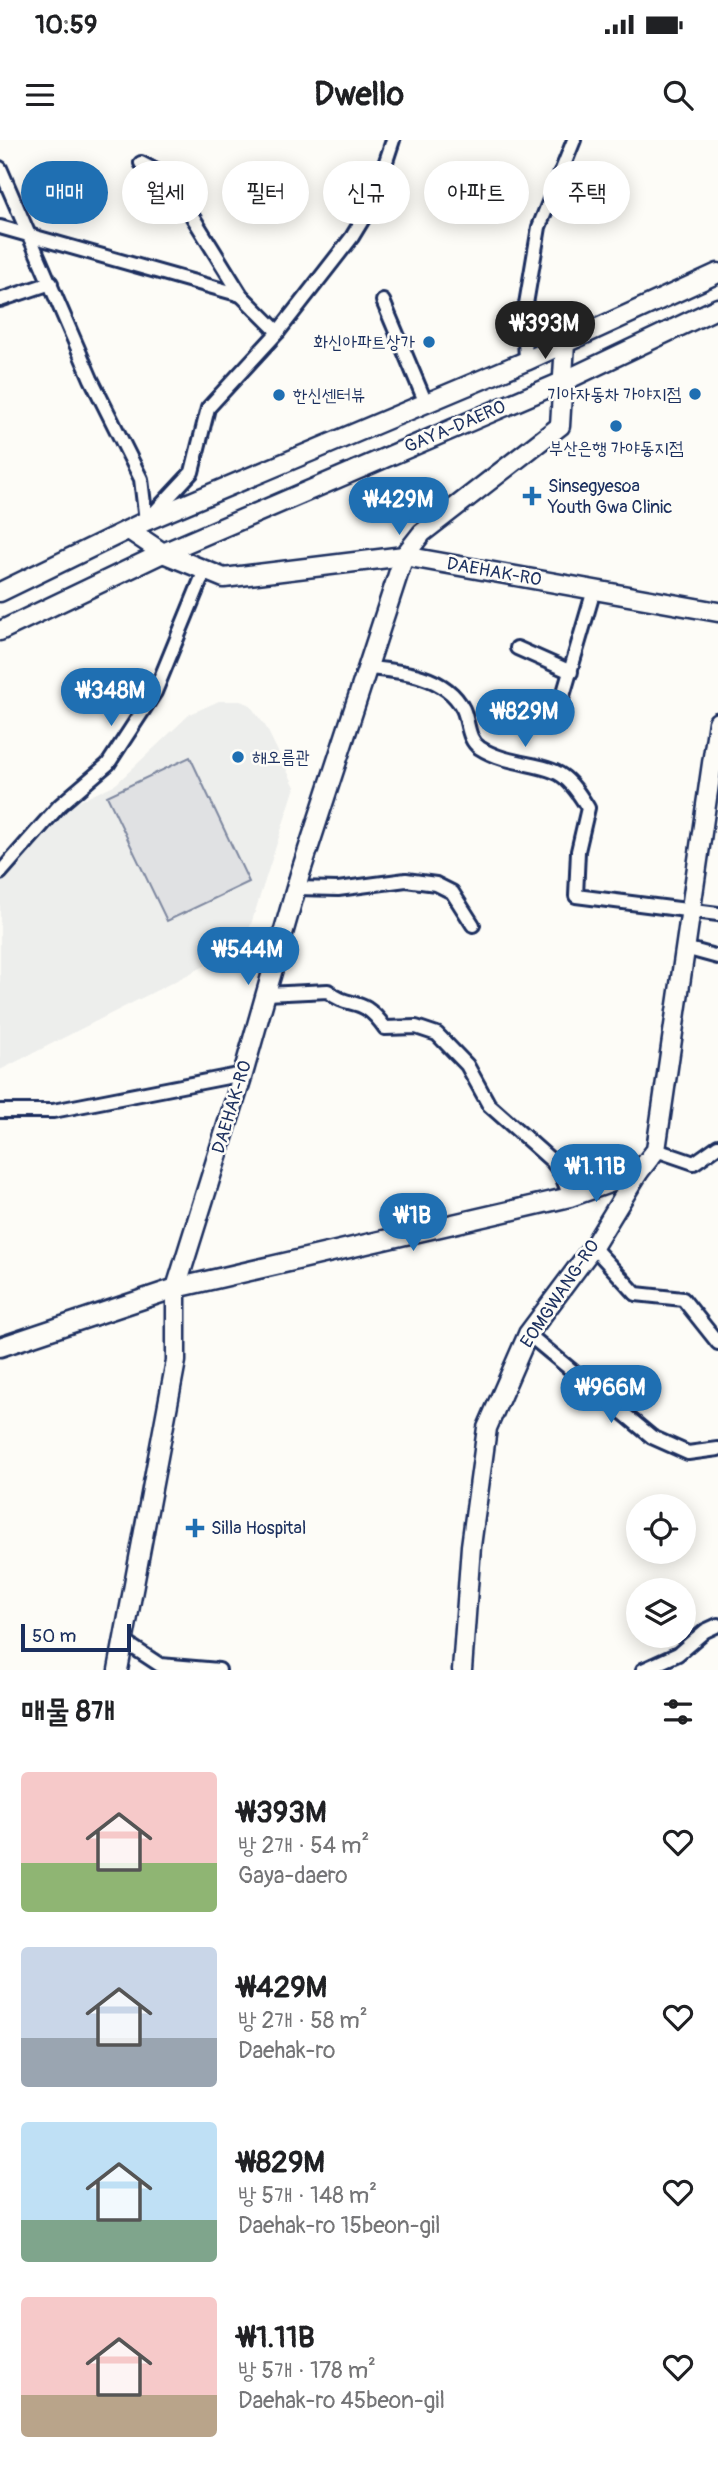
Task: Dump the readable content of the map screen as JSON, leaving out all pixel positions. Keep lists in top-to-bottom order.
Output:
{
  "streets": {
    "main road": ["GAYA-DAERO", "DAEHAK-RO", "EOMGWANG-RO"]
  },
  "crossings": [
    ["GAYA-DAERO", "DAEHAK-RO"]
  ],
  "places": {
    "other": [
      "화신아파트상가",
      "기아자동차 가야지점",
      "한신센터뷰",
      "부산은행 가야동지점",
      "해오름관"
    ],
    "health": ["Sinsegyesoa Youth Gwa Clinic", "Silla Hospital"]
  },
  "scale_bar": "50 m",
  "page": {
    "status": "10:59",
    "header": "Dwello",
    "chip": [
      "매매",
      "월세",
      "필터",
      "신규",
      "아파트",
      "주택"
    ],
    "price": [
      "₩393M",
      "₩429M",
      "₩348M",
      "₩829M",
      "₩544M",
      "₩1.11B",
      "₩1B",
      "₩966M"
    ],
    "scale": "50 m",
    "heading": "매물 8개",
    "list": [
      {
        "name": "₩393M",
        "note": "방 2개 · 54 m² · Gaya-daero"
      },
      {
        "name": "₩429M",
        "note": "방 2개 · 58 m² · Daehak-ro"
      },
      {
        "name": "₩829M",
        "note": "방 5개 · 148 m² · Daehak-ro 15beon-gil"
      },
      {
        "name": "₩1.11B",
        "note": "방 5개 · 178 m² · Daehak-ro 45beon-gil"
      }
    ]
  }
}
